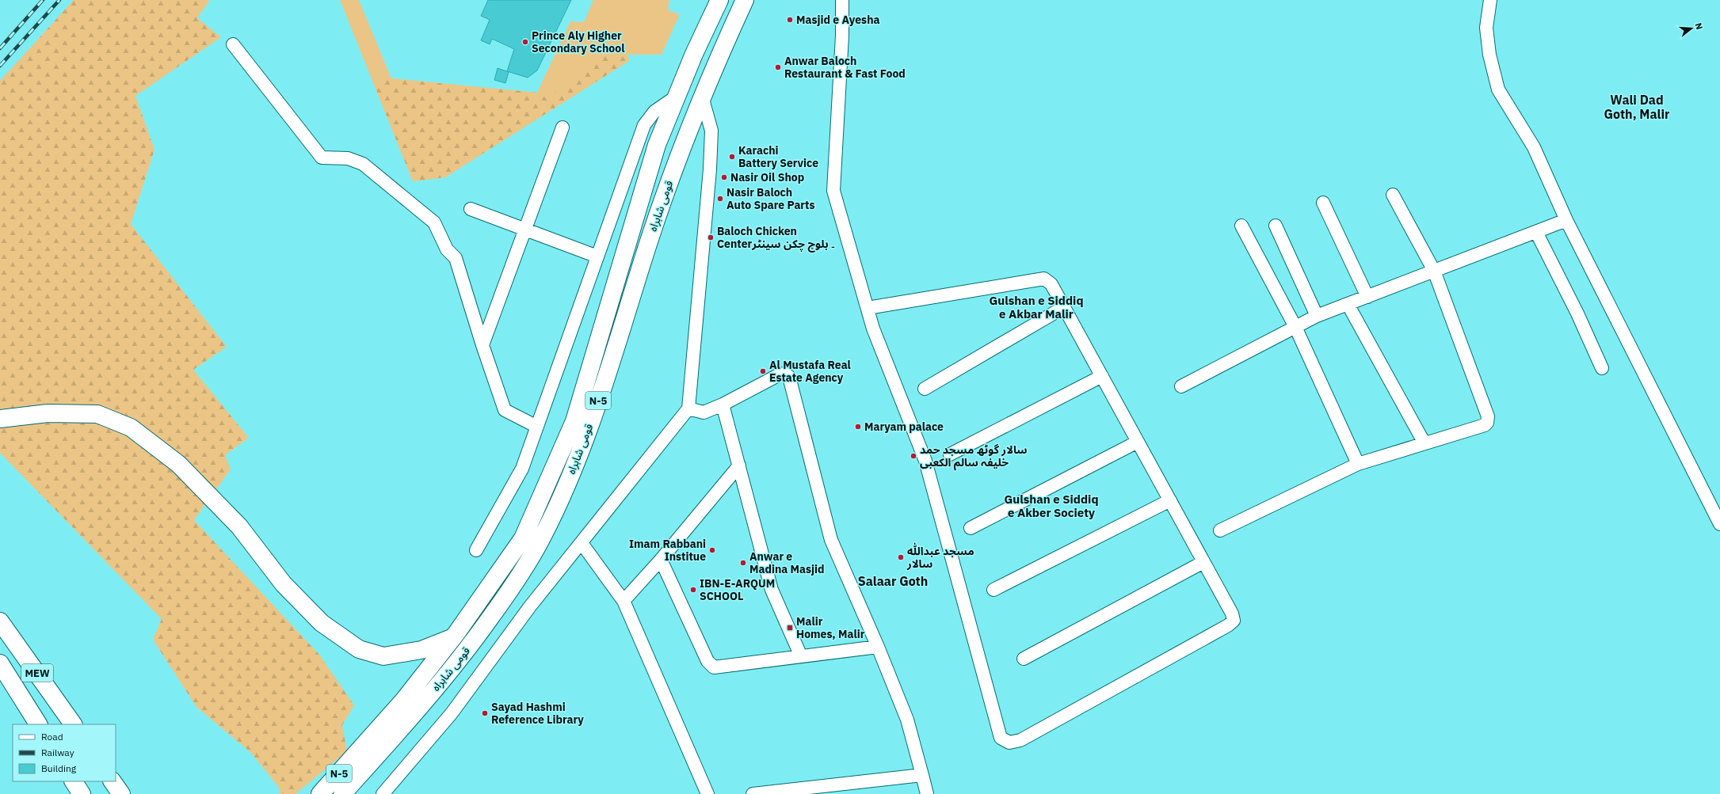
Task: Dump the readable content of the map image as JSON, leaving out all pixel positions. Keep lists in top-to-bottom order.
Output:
{
  "streets": {
    "highway": ["قومی شاہراہ", "N-5", "MEW"]
  },
  "districts": [
    "Wali Dad Goth, Malir",
    "Gulshan e Siddiq e Akbar Malir",
    "Gulshan e Siddiq e Akber Society",
    "Salaar Goth"
  ],
  "places": {
    "other": [
      "Masjid e Ayesha",
      "Prince Aly Higher Secondary School",
      "Anwar Baloch Restaurant & Fast Food",
      "Karachi Battery Service",
      "Nasir Oil Shop",
      "Nasir Baloch Auto Spare Parts",
      "Baloch Chicken Center۔ بلوچ چکن سینٹر",
      "Al Mustafa Real Estate Agency",
      "Maryam palace",
      "سالار گوٹھ مسجد حمد خلیفہ سالم الکعبی",
      "Imam Rabbani Institue",
      "مسجد عبداللّٰہ سالار",
      "Anwar e Madina Masjid",
      "IBN-E-ARQUM SCHOOL",
      "Sayad Hashmi Reference Library"
    ],
    "transit": ["Malir Homes, Malir"]
  },
  "legend": ["Road", "Railway", "Building"],
  "north": "right"
}
